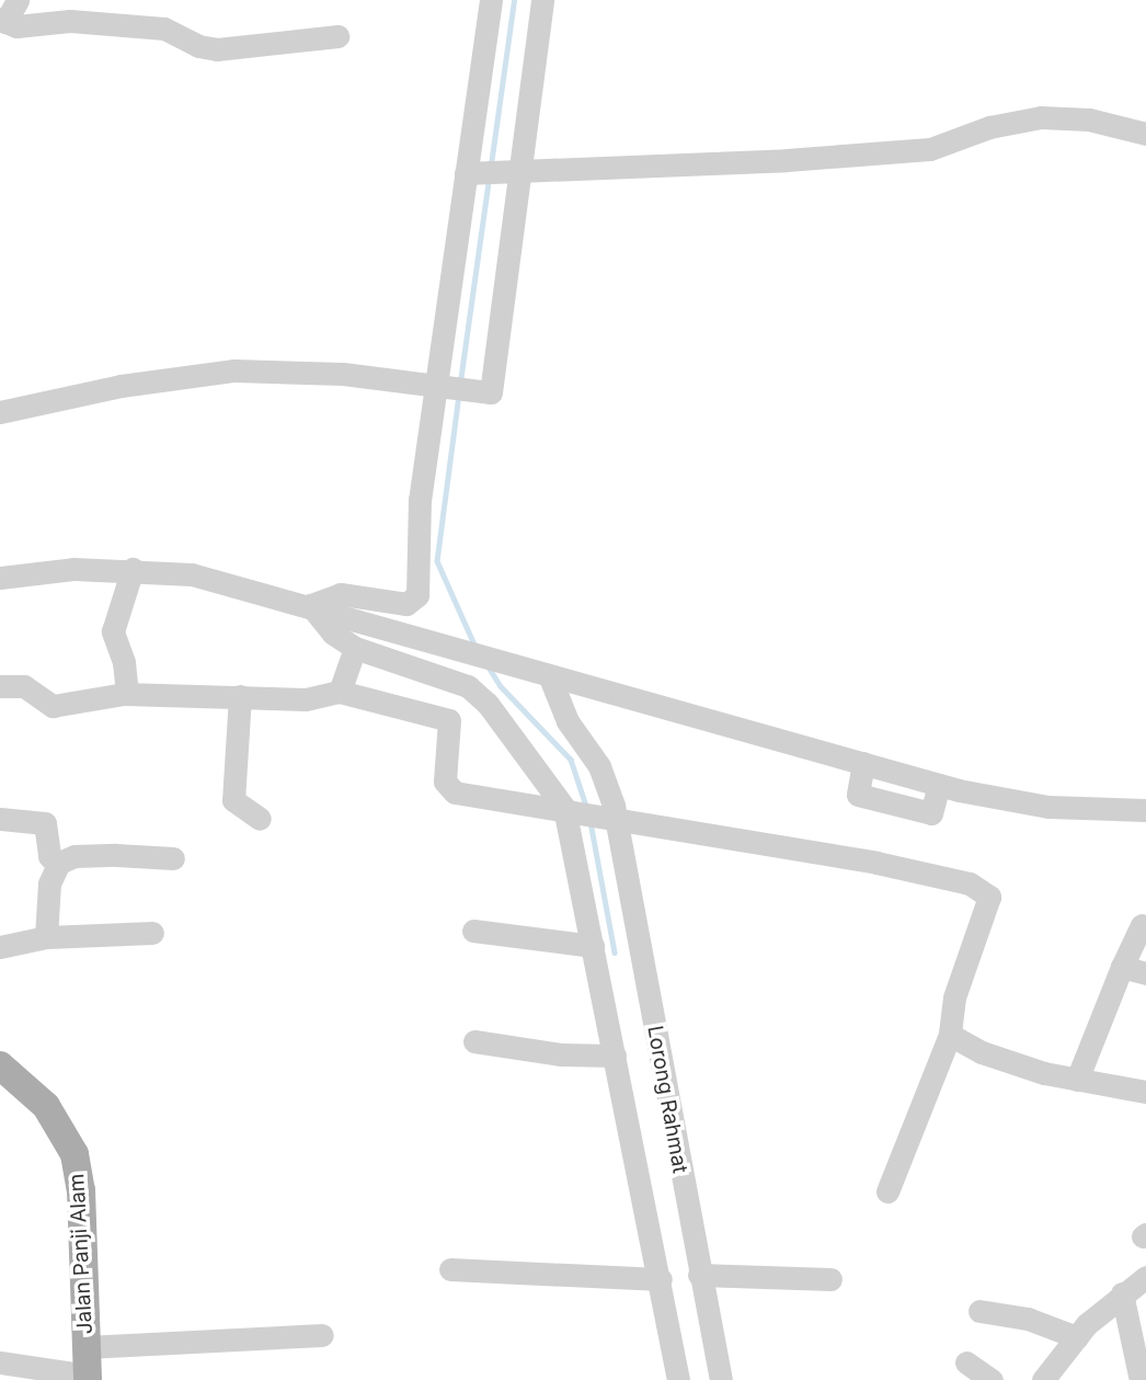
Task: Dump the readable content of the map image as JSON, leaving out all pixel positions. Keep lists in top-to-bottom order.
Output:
{
  "streets": {
    "main road": ["Jalan Panji Alam"],
    "street": ["Lorong Rahmat"]
  }
}
